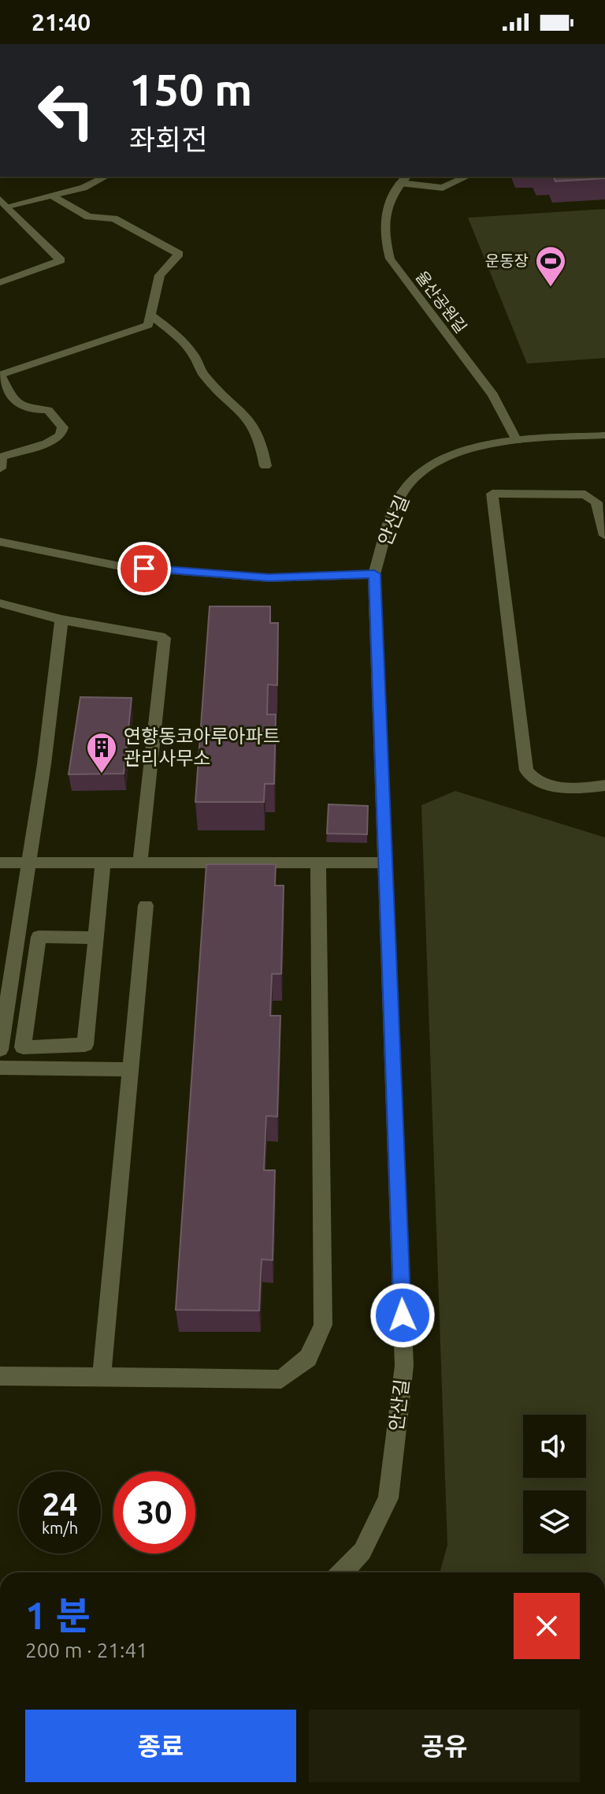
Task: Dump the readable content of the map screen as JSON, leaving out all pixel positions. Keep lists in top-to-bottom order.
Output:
{
  "streets": {
    "street": ["율산공원길", "안산길"]
  },
  "crossings": [
    ["율산공원길", "안산길"]
  ],
  "places": {
    "sports": ["운동장"],
    "building": ["연향동코아루아파트 관리사무소"]
  },
  "page": {
    "status": "21:40",
    "turn": ["150 m", "좌회전"],
    "speed": "24 km/h",
    "limit": "30",
    "heading": ["1 분", "200 m · 21:41"],
    "buttons": ["종료", "공유"]
  }
}
